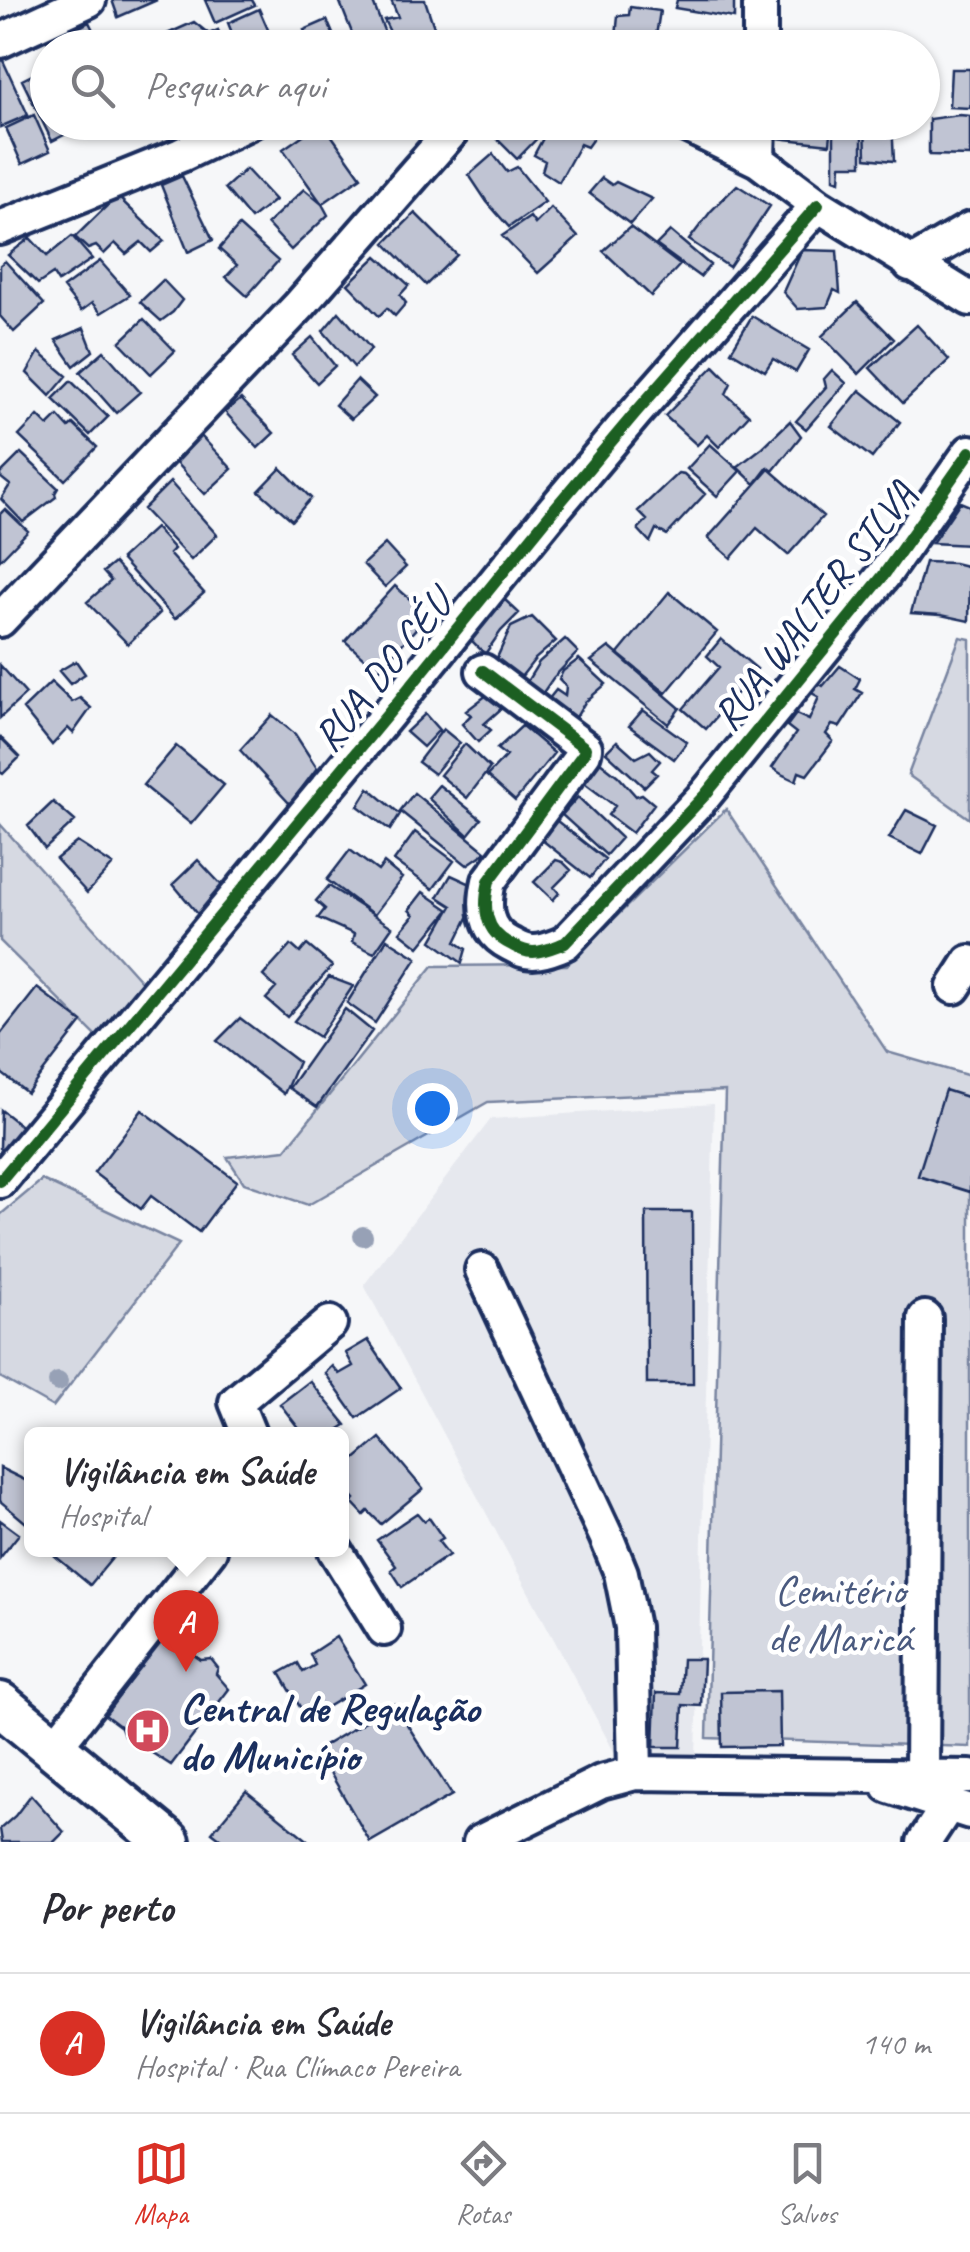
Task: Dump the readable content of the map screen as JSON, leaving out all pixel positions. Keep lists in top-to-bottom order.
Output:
{
  "streets": {
    "street": ["RUA WALTER SILVA", "RUA DO CÉU"]
  },
  "parks": ["Cemitério de Maricá"],
  "places": {
    "hospital": ["Central de Regulação do Município"]
  },
  "page": {
    "search": "Pesquisar aqui",
    "popup": ["Vigilância em Saúde", "Hospital"],
    "pins": "A",
    "heading": "Por perto",
    "list": [
      {
        "mark": "A",
        "name": "Vigilância em Saúde",
        "note": "Hospital · Rua Clímaco Pereira",
        "value": "140 m"
      }
    ],
    "nav": ["Mapa", "Rotas", "Salvos"]
  }
}
